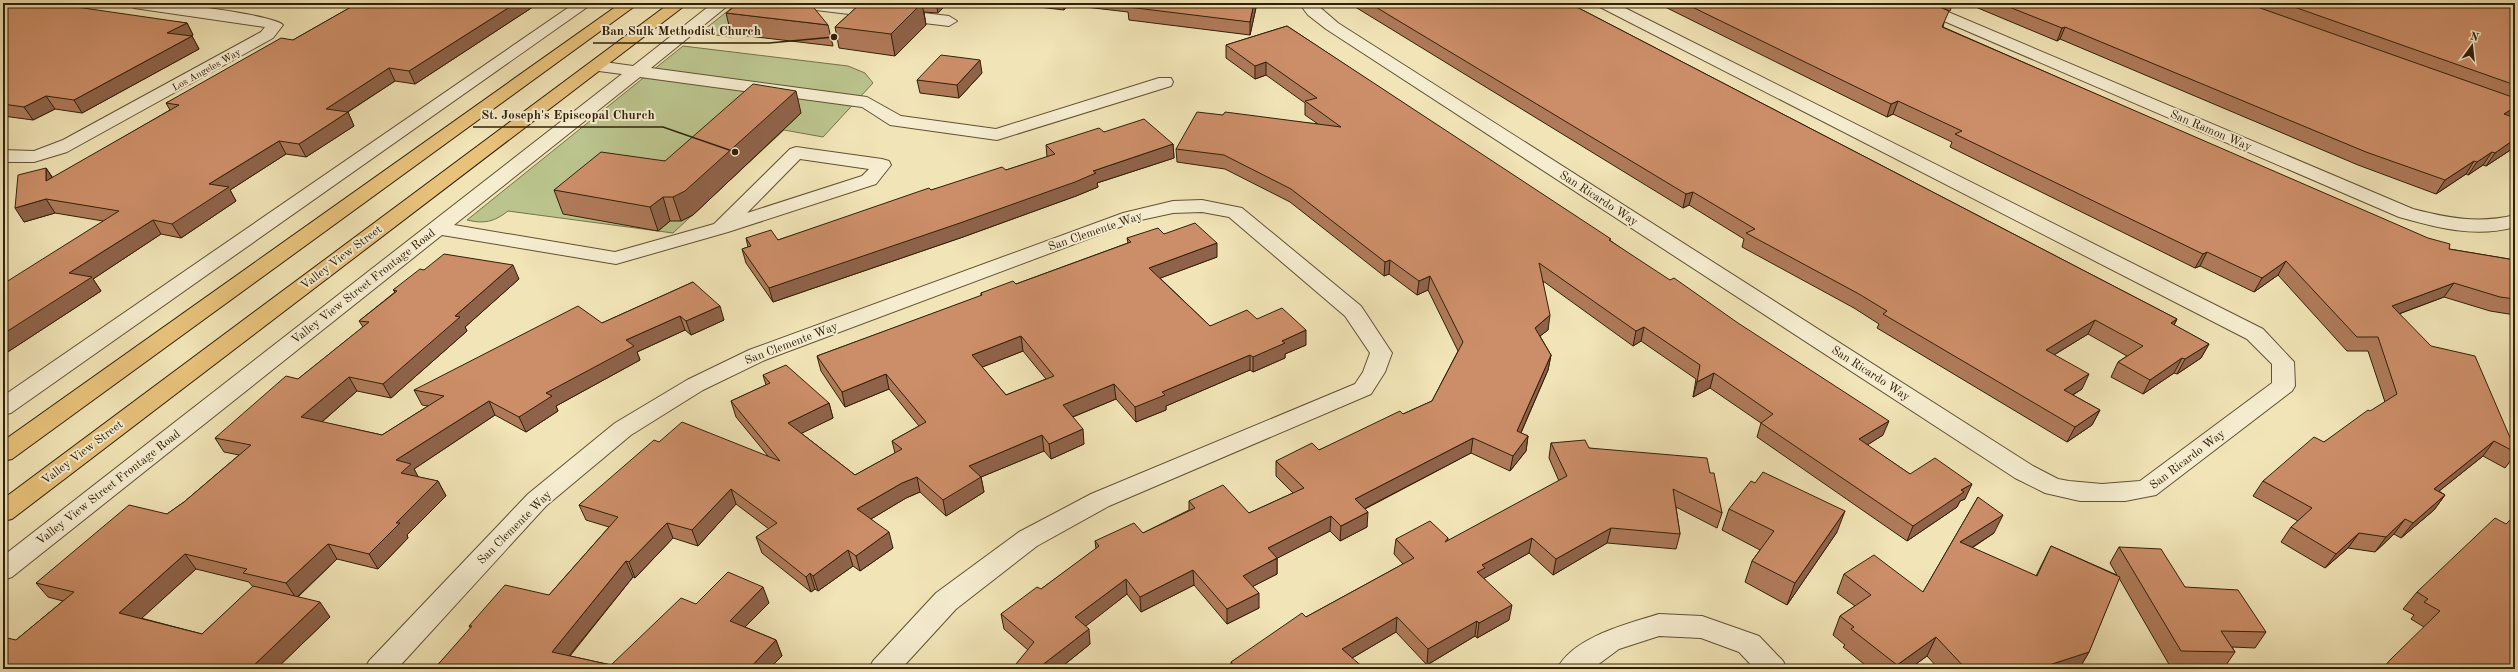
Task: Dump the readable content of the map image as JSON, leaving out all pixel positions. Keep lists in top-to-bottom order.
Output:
{
  "streets": {
    "main road": ["Valley View Street"],
    "street": [
      "Los Angeles Way",
      "San Ramon Way",
      "San Ricardo Way",
      "San Clemente Way",
      "Valley View Street Frontage Road"
    ]
  },
  "places": ["Ban Sulk Methodist Church", "St. Joseph's Episcopal Church"],
  "north": "top"
}
